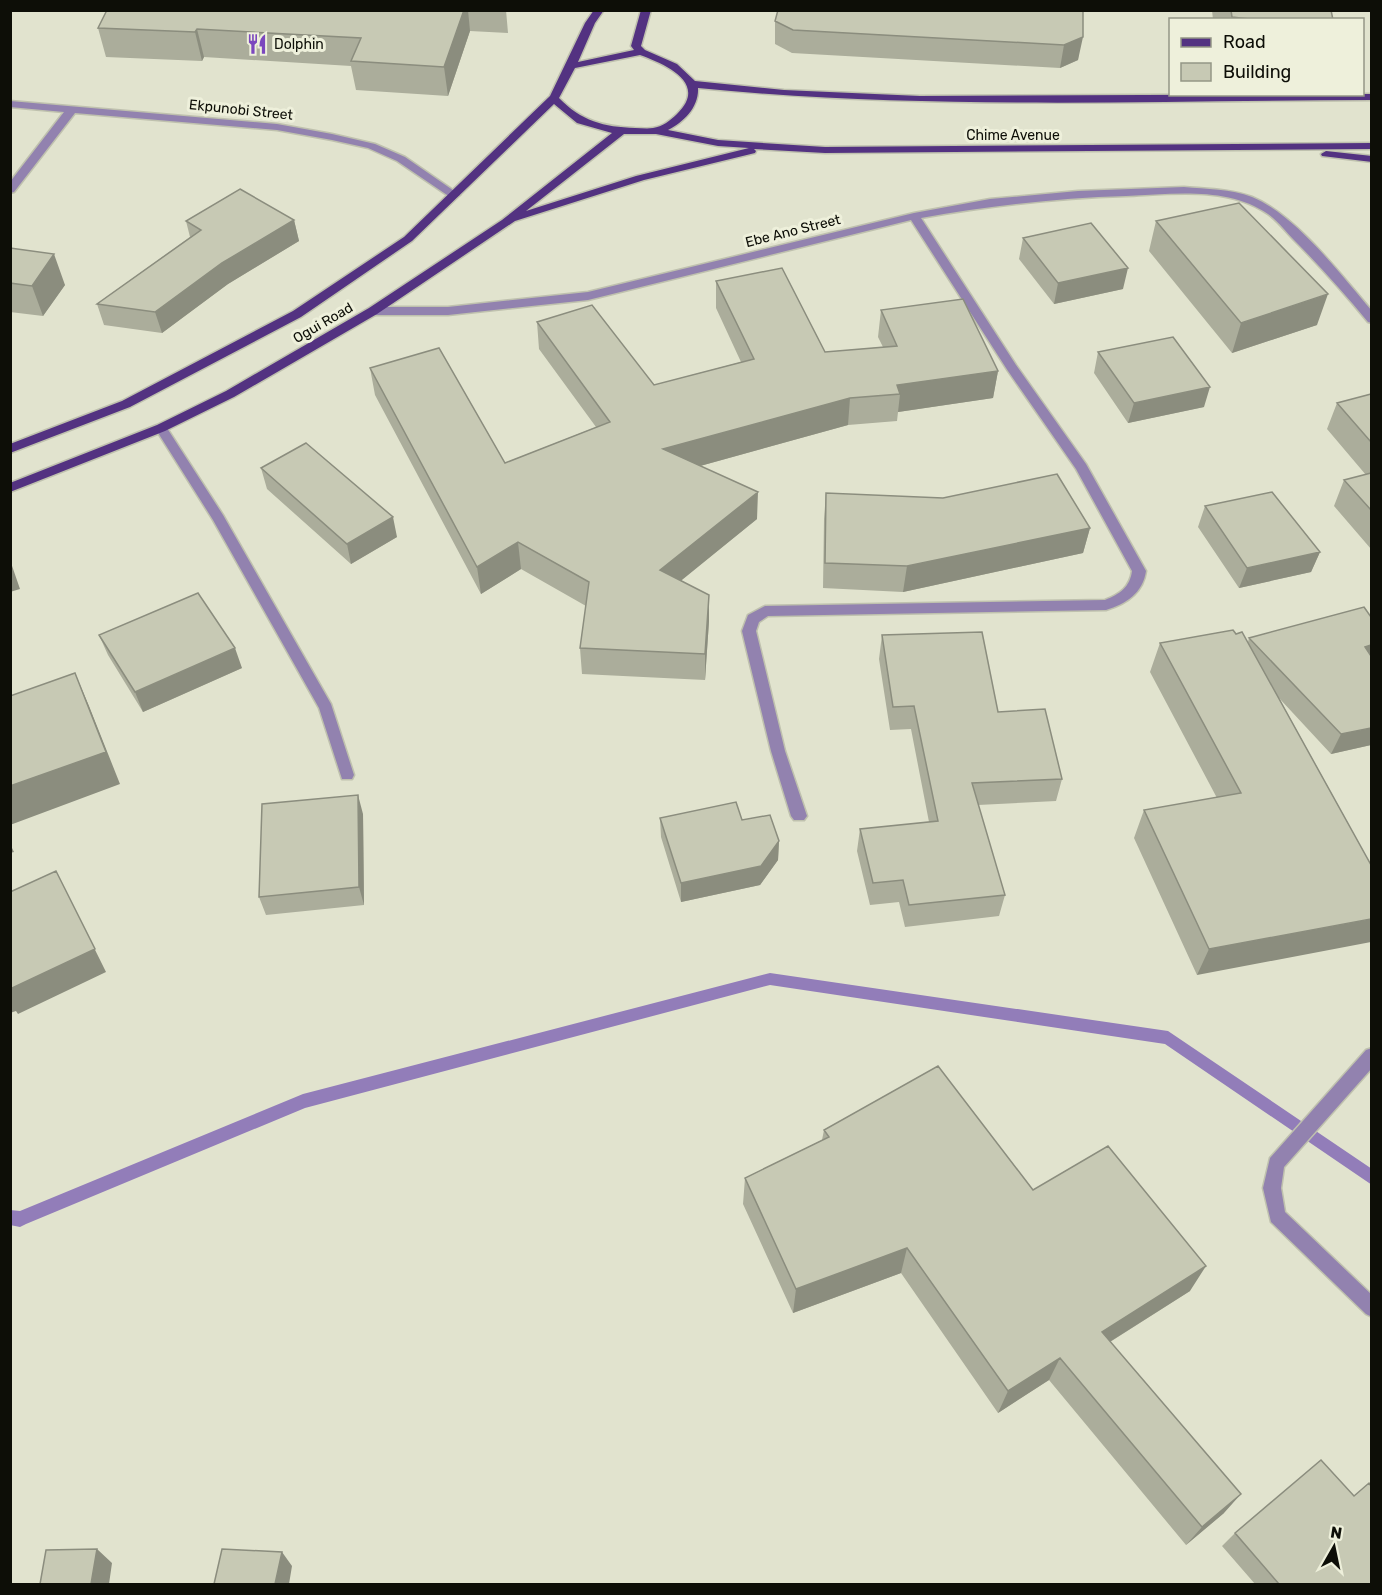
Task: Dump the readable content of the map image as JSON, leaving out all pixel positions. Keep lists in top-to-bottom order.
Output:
{
  "streets": {
    "main road": ["Chime Avenue", "Ogui Road"],
    "street": ["Ekpunobi Street", "Ebe Ano Street"]
  },
  "crossings": [
    ["Ekpunobi Street", "Ogui Road"],
    ["Chime Avenue", "Ogui Road"],
    ["Ebe Ano Street", "Ogui Road"]
  ],
  "places": {
    "restaurant": ["Dolphin"]
  },
  "legend": ["Road", "Building"],
  "north": "top"
}
